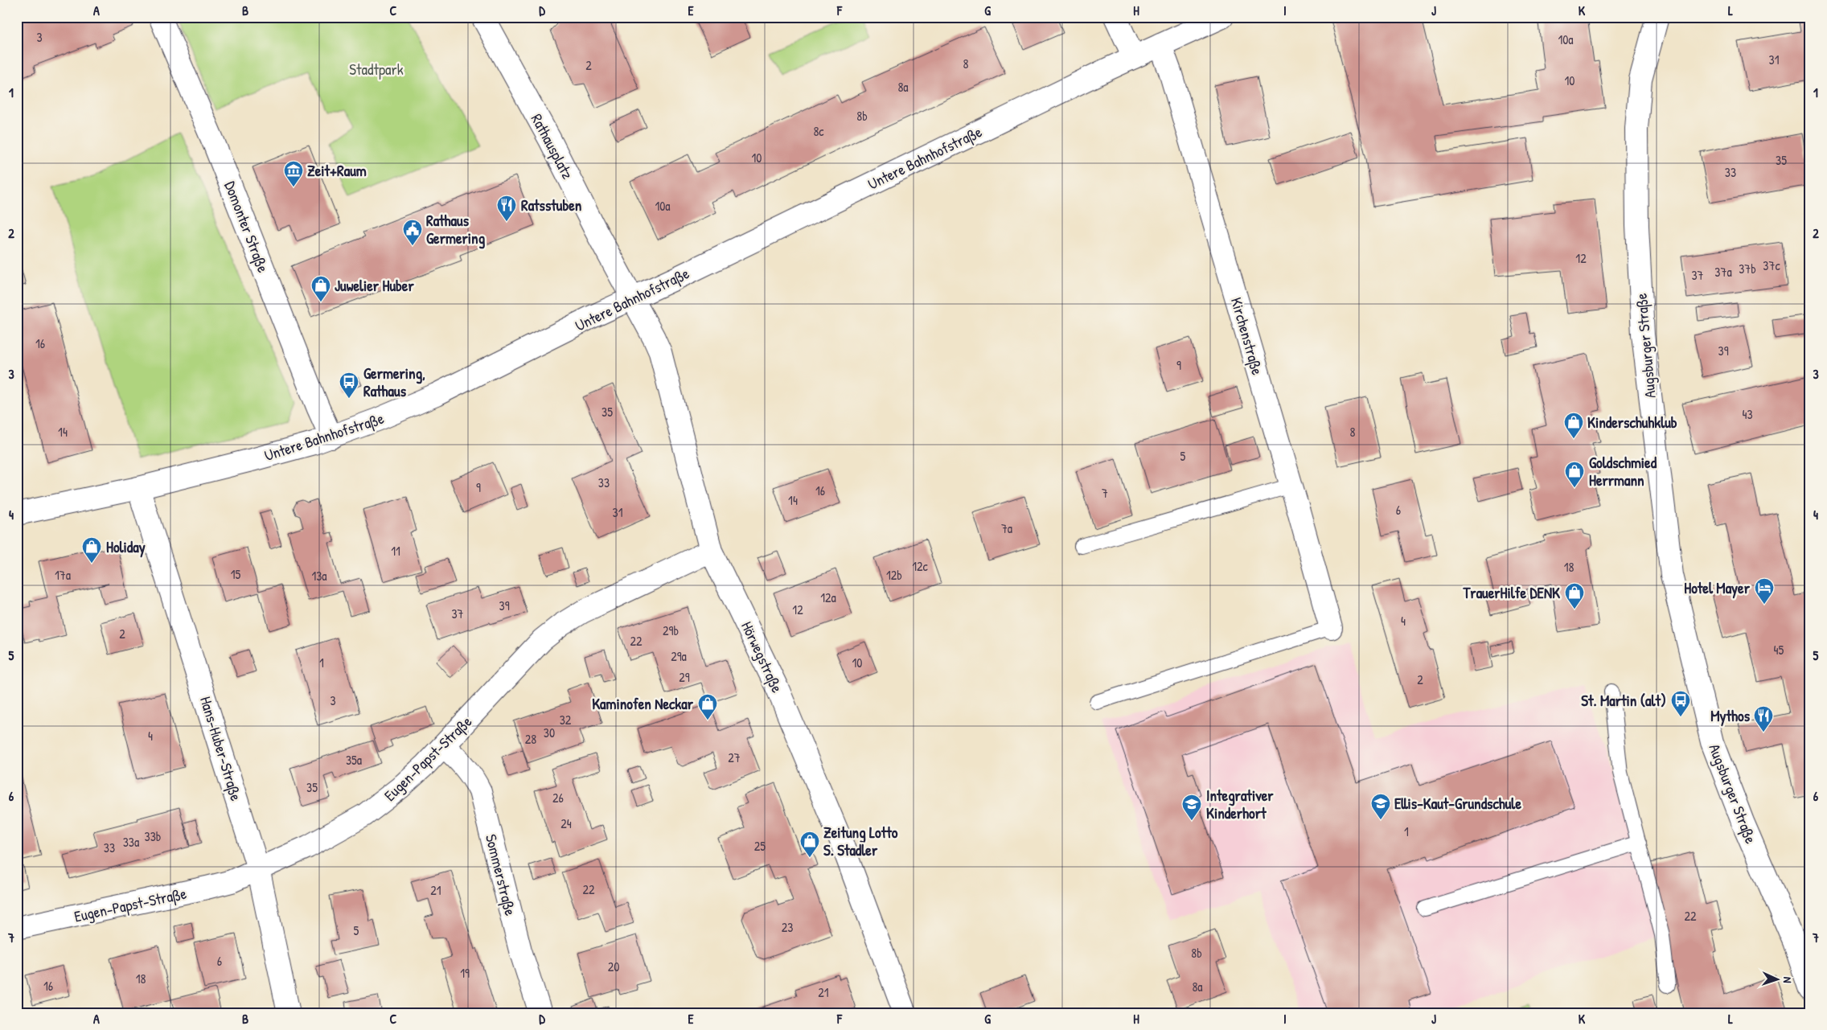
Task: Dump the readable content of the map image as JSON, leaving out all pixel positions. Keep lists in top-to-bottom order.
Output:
{
  "streets": {
    "street": [
      "Rathausplatz",
      "Untere Bahnhofstraße",
      "Domonter Straße",
      "Kirchenstraße",
      "Augsburger Straße",
      "Hörwegstraße",
      "Hans-Huber-Straße",
      "Eugen-Papst-Straße",
      "Sommerstraße"
    ]
  },
  "crossings": [
    ["Rathausplatz", "Untere Bahnhofstraße"],
    ["Rathausplatz", "Hörwegstraße"],
    ["Untere Bahnhofstraße", "Domonter Straße"],
    ["Untere Bahnhofstraße", "Kirchenstraße"],
    ["Untere Bahnhofstraße", "Hörwegstraße"],
    ["Untere Bahnhofstraße", "Hans-Huber-Straße"],
    ["Hörwegstraße", "Eugen-Papst-Straße"],
    ["Hans-Huber-Straße", "Eugen-Papst-Straße"],
    ["Eugen-Papst-Straße", "Sommerstraße"]
  ],
  "parks": ["Stadtpark"],
  "places": {
    "museum": ["Zeit+Raum"],
    "restaurant": ["Ratsstuben", "Mythos"],
    "public building": ["Rathaus Germering"],
    "shop": [
      "Juwelier Huber",
      "Kinderschuhklub",
      "Goldschmied Herrmann",
      "Holiday",
      "TrauerHilfe DENK",
      "Kaminofen Neckar",
      "Zeitung Lotto S. Stadler"
    ],
    "bus stop": ["Germering, Rathaus", "St. Martin (alt)"],
    "hotel": ["Hotel Mayer"],
    "school or university": ["Ellis-Kaut-Grundschule", "Integrativer Kinderhort"]
  },
  "house_numbers": [
    "3",
    "10a",
    "31",
    "8",
    "2",
    "10",
    "8a",
    "8b",
    "8c",
    "10",
    "35",
    "33",
    "10a",
    "12",
    "37c",
    "37b",
    "37a",
    "37",
    "16",
    "39",
    "9",
    "35",
    "43",
    "14",
    "8",
    "5",
    "33",
    "9",
    "16",
    "7",
    "14",
    "6",
    "31",
    "7a",
    "11",
    "12c",
    "18",
    "15",
    "17a",
    "12b",
    "13a",
    "12a",
    "39",
    "12",
    "37",
    "4",
    "29b",
    "2",
    "22",
    "45",
    "29a",
    "1",
    "10",
    "29",
    "2",
    "3",
    "32",
    "30",
    "4",
    "28",
    "27",
    "35a",
    "35",
    "26",
    "24",
    "1",
    "33b",
    "33a",
    "25",
    "33",
    "22",
    "21",
    "22",
    "23",
    "5",
    "8b",
    "6",
    "20",
    "19",
    "18",
    "16",
    "8a",
    "21"
  ],
  "north": "right",
  "grid": {
    "columns": [
      "A",
      "B",
      "C",
      "D",
      "E",
      "F",
      "G",
      "H",
      "I",
      "J",
      "K",
      "L"
    ],
    "rows": [
      "1",
      "2",
      "3",
      "4",
      "5",
      "6",
      "7"
    ]
  }
}
